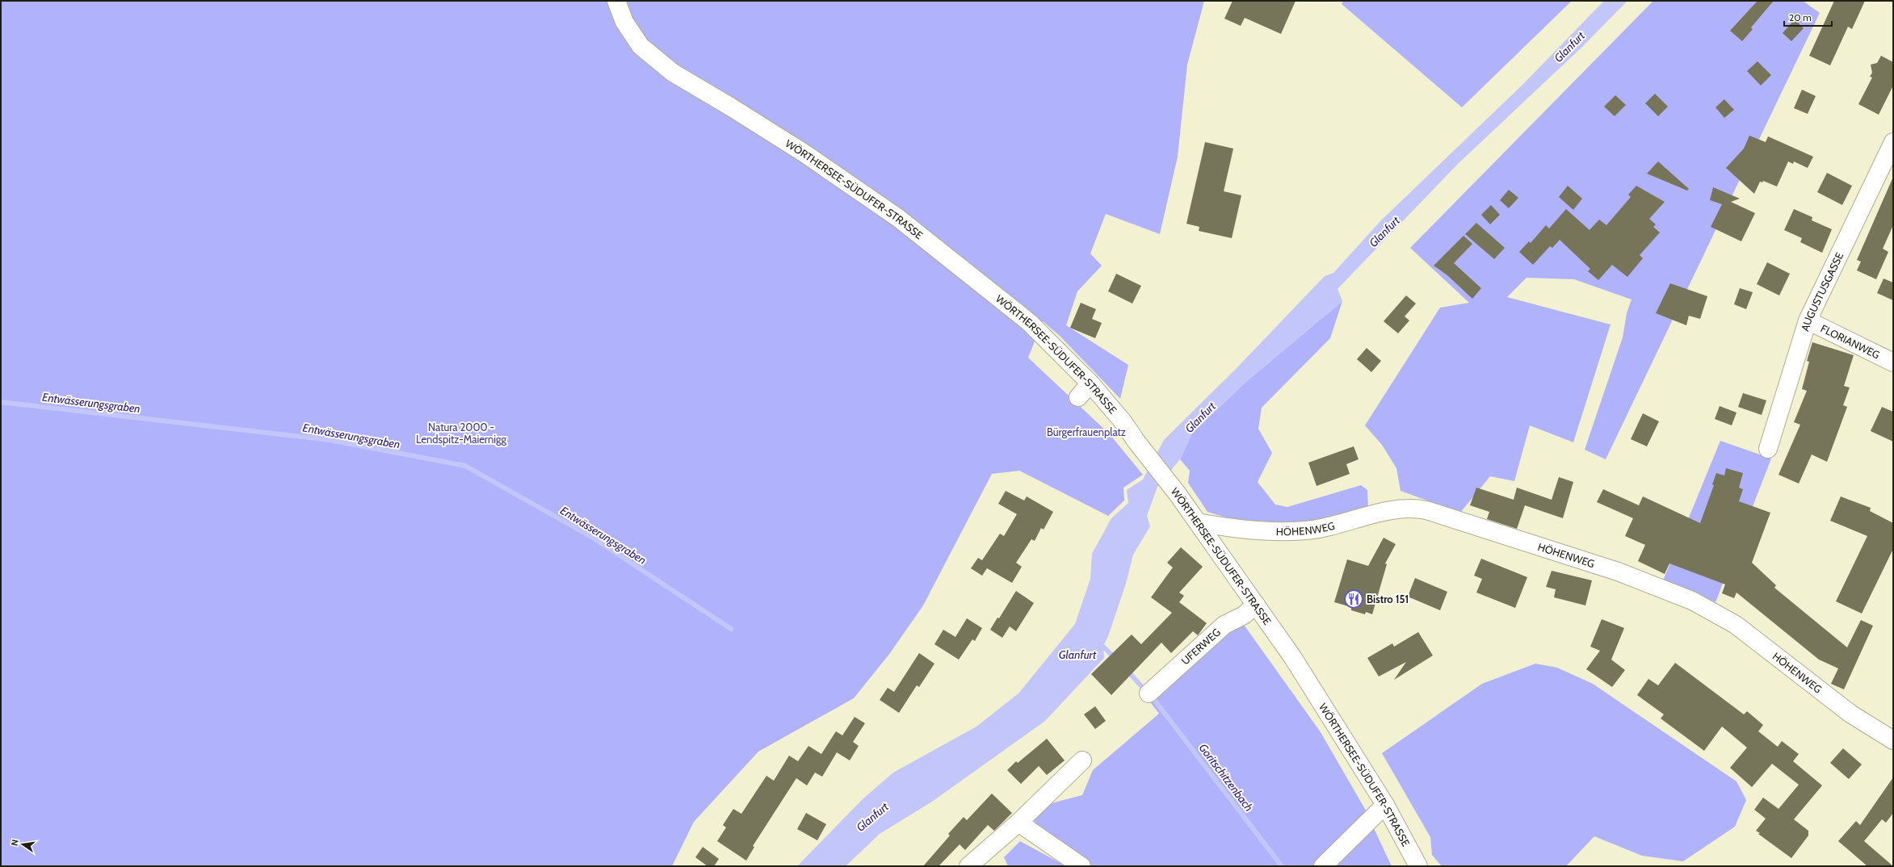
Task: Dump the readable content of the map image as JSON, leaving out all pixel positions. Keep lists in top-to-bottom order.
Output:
{
  "streets": {
    "street": [
      "WÖRTHERSEE-SÜDUFER-STRASSE",
      "AUGUSTUSGASSE",
      "FLORIANWEG",
      "HÖHENWEG",
      "UFERWEG"
    ]
  },
  "crossings": [
    ["WÖRTHERSEE-SÜDUFER-STRASSE", "HÖHENWEG"],
    ["WÖRTHERSEE-SÜDUFER-STRASSE", "UFERWEG"],
    ["AUGUSTUSGASSE", "FLORIANWEG"]
  ],
  "water": ["Glanfurt", "Entwässerungsgraben", "Goritschitzenbach"],
  "parks": ["Natura 2000 - Lendspitz-Maiernigg", "Bürgerfrauenplatz"],
  "places": {
    "restaurant": ["Bistro 151"]
  },
  "scale_bar": "20 m",
  "north": "left"
}
